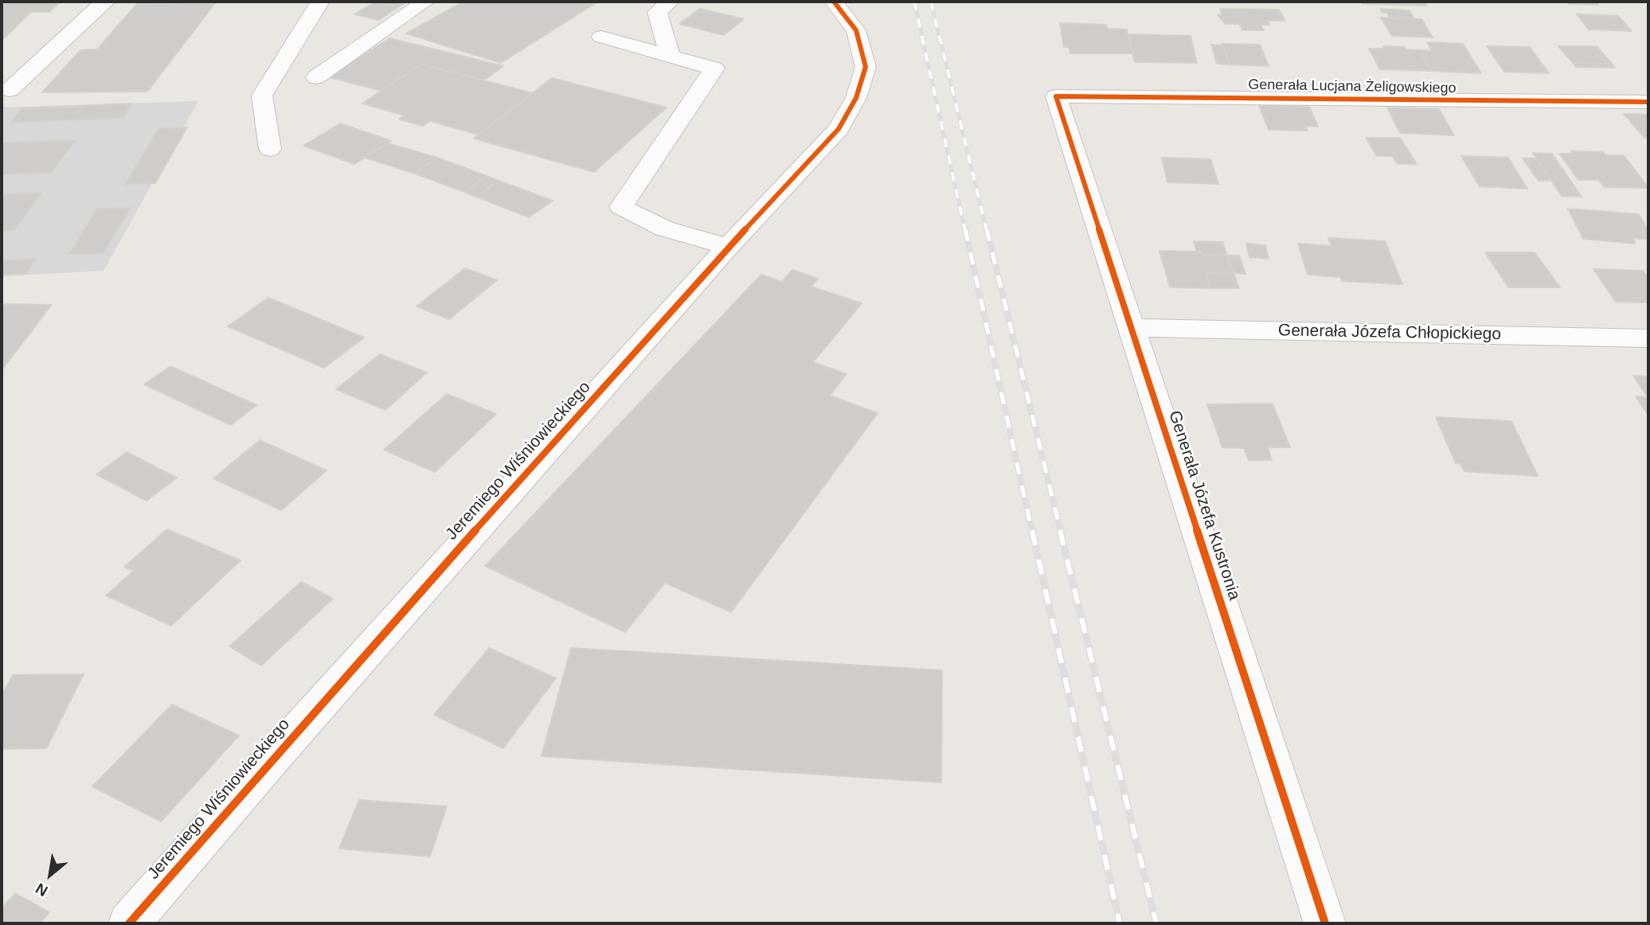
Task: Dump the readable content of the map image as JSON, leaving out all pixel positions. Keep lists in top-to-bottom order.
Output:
{
  "streets": {
    "street": [
      "Generała Lucjana Żeligowskiego",
      "Generała Józefa Chłopickiego",
      "Jeremiego Wiśniowieckiego",
      "Generała Józefa Kustronia"
    ]
  },
  "crossings": [
    ["Generała Lucjana Żeligowskiego", "Generała Józefa Kustronia"],
    ["Generała Józefa Chłopickiego", "Generała Józefa Kustronia"]
  ],
  "north": "bottom left"
}
